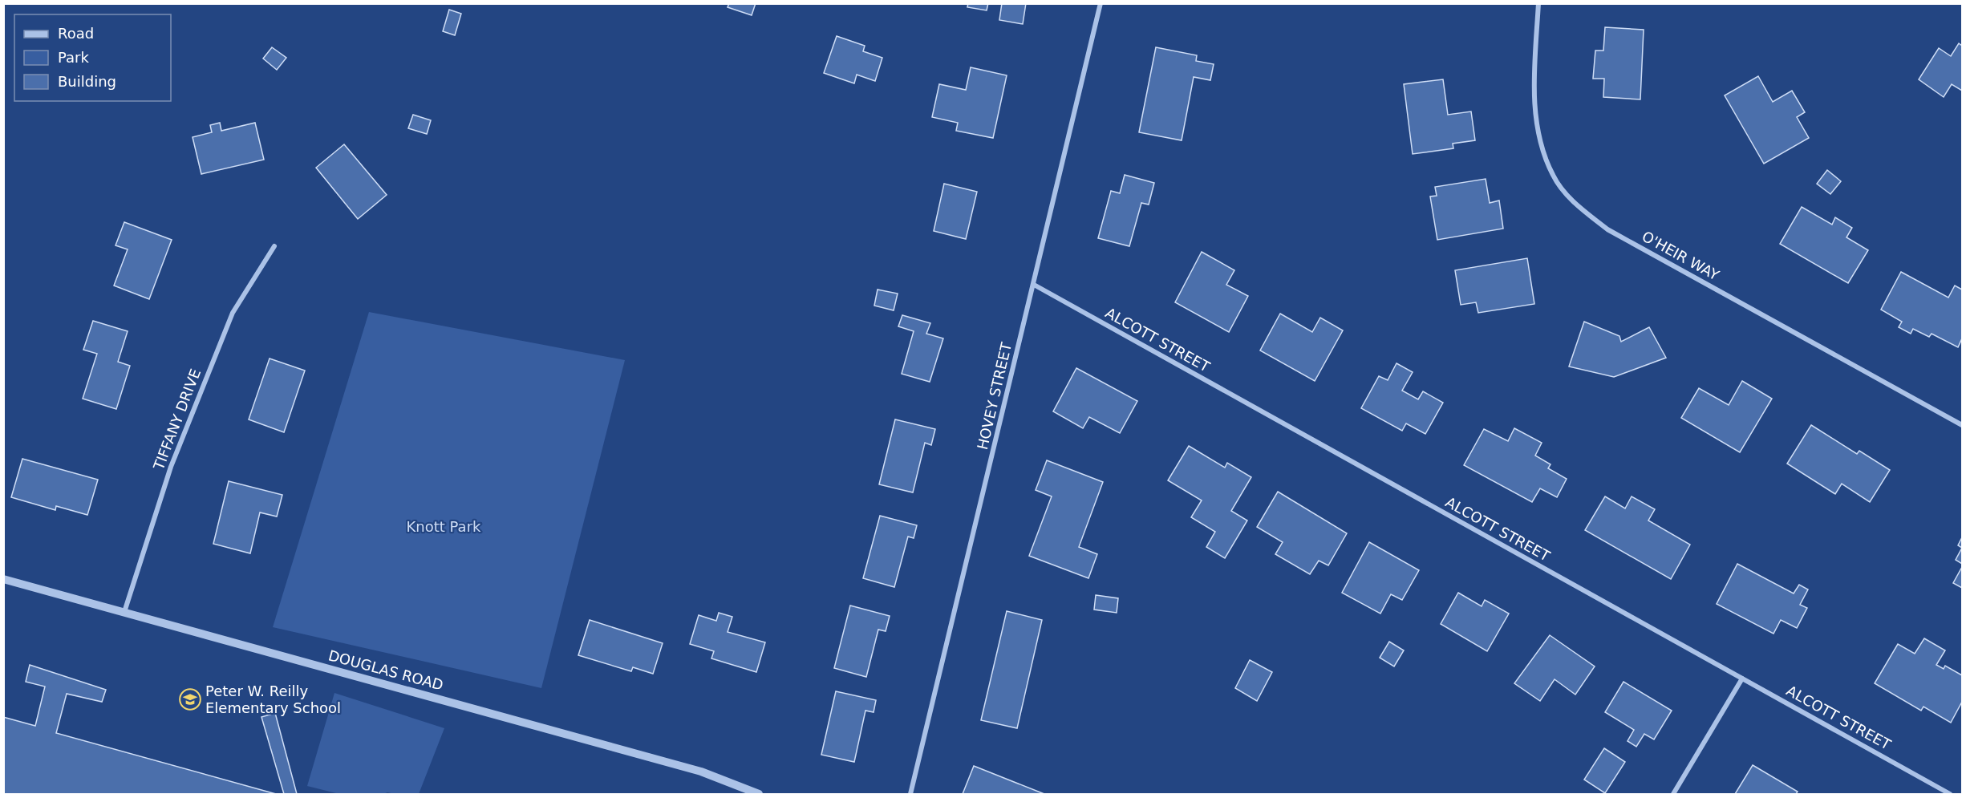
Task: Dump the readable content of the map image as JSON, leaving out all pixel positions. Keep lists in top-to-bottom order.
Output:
{
  "streets": {
    "street": [
      "O'HEIR WAY",
      "ALCOTT STREET",
      "HOVEY STREET",
      "TIFFANY DRIVE",
      "DOUGLAS ROAD"
    ]
  },
  "crossings": [
    ["ALCOTT STREET", "HOVEY STREET"],
    ["TIFFANY DRIVE", "DOUGLAS ROAD"]
  ],
  "parks": ["Knott Park"],
  "places": {
    "school or university": ["Peter W. Reilly Elementary School"]
  },
  "legend": ["Road", "Park", "Building"]
}
